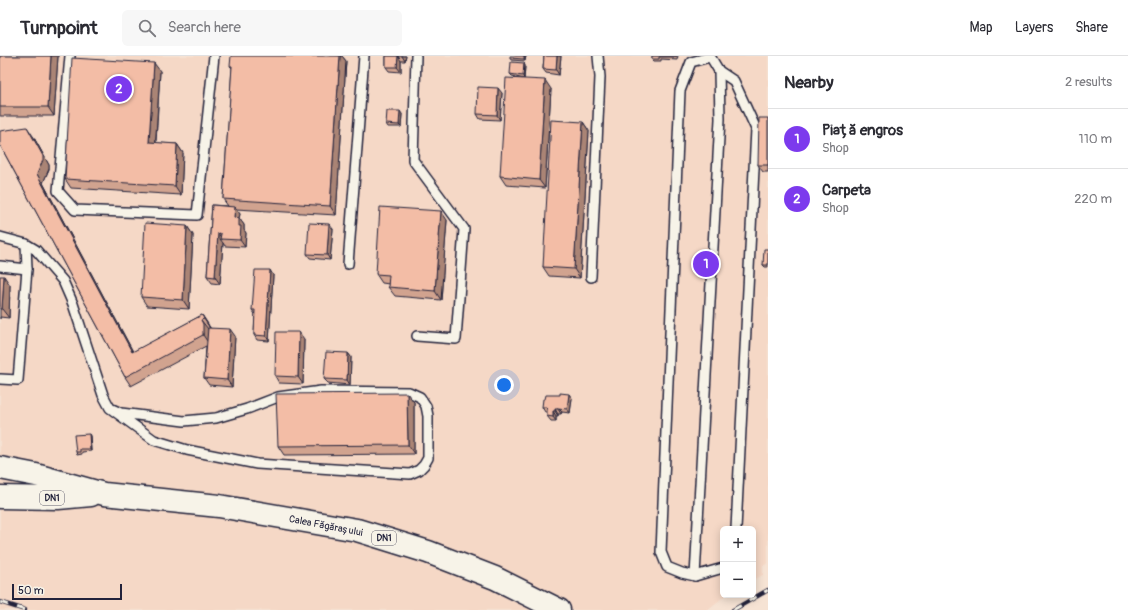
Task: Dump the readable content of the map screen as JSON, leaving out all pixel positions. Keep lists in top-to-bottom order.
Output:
{
  "streets": {
    "main road": ["DN1", "Calea Făgărașului"]
  },
  "scale_bar": "50 m",
  "page": {
    "header": "Turnpoint",
    "search": "Search here",
    "nav": ["Map", "Layers", "Share"],
    "heading": ["Nearby", "2 results"],
    "pins": ["2", "1"],
    "list": [
      {
        "mark": "1",
        "name": "Piață engros",
        "note": "Shop",
        "value": "110 m"
      },
      {
        "mark": "2",
        "name": "Carpeta",
        "note": "Shop",
        "value": "220 m"
      }
    ],
    "map_buttons": ["+", "−"],
    "scale": "50 m"
  }
}
